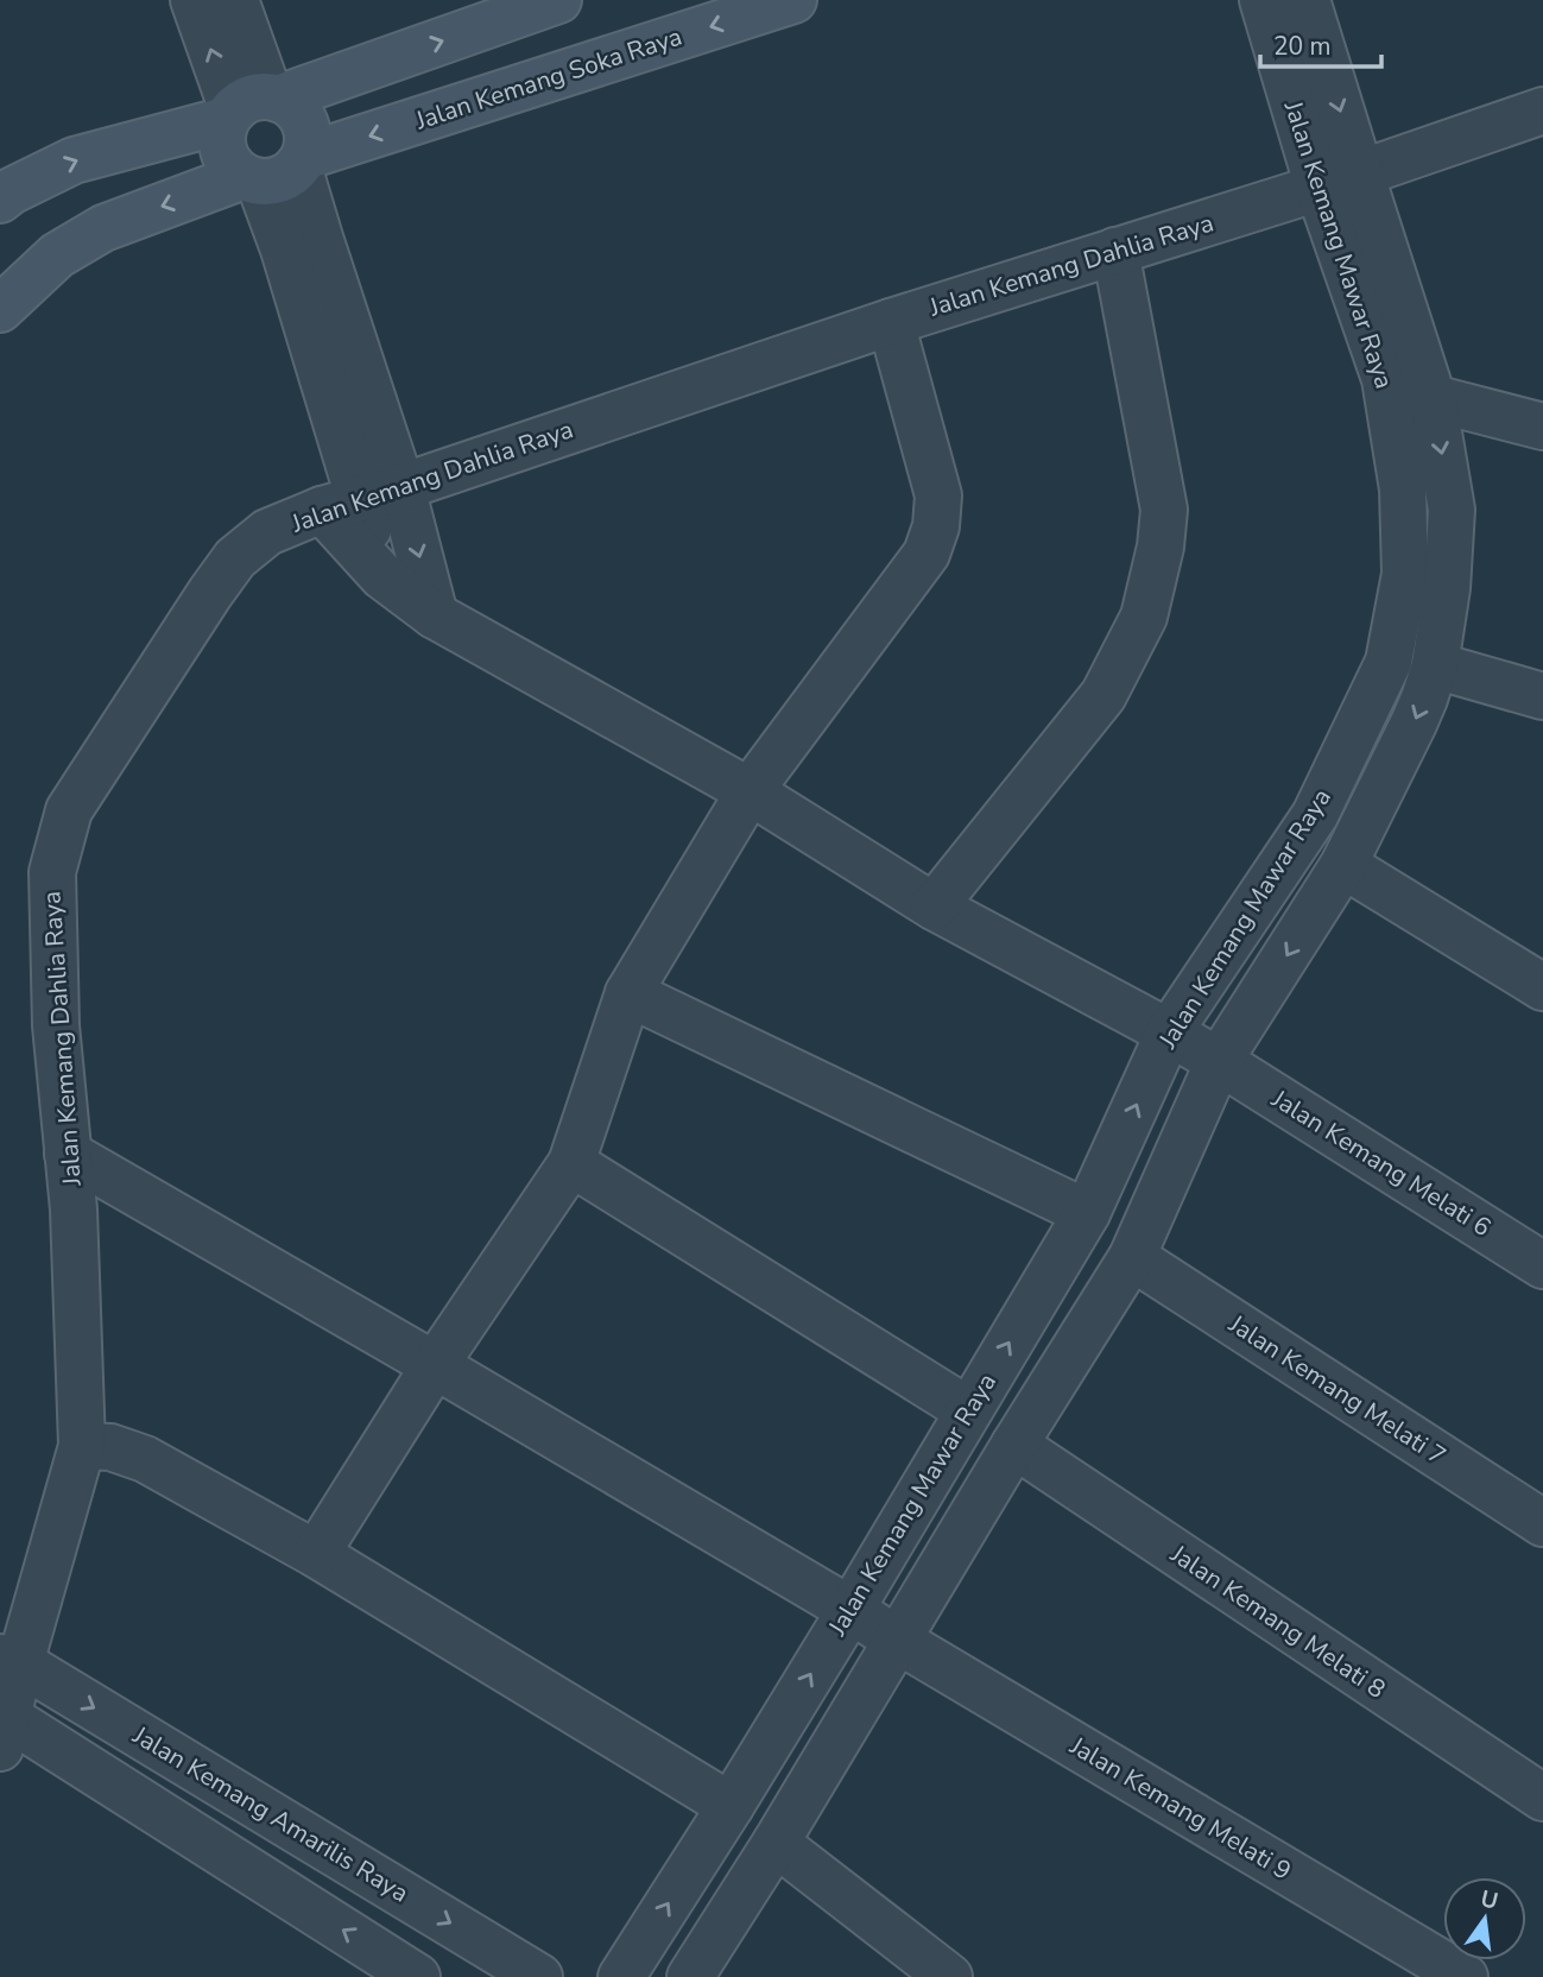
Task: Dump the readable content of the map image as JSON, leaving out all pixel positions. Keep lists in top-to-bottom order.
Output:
{
  "streets": {
    "street": [
      "Jalan Kemang Soka Raya",
      "Jalan Kemang Mawar Raya",
      "Jalan Kemang Dahlia Raya",
      "Jalan Kemang Melati 6",
      "Jalan Kemang Melati 7",
      "Jalan Kemang Melati 8",
      "Jalan Kemang Melati 9",
      "Jalan Kemang Amarilis Raya"
    ]
  },
  "crossings": [
    ["Jalan Kemang Mawar Raya", "Jalan Kemang Dahlia Raya"],
    ["Jalan Kemang Mawar Raya", "Jalan Kemang Melati 6"],
    ["Jalan Kemang Mawar Raya", "Jalan Kemang Melati 7"],
    ["Jalan Kemang Mawar Raya", "Jalan Kemang Melati 8"],
    ["Jalan Kemang Mawar Raya", "Jalan Kemang Melati 9"],
    ["Jalan Kemang Dahlia Raya", "Jalan Kemang Melati 6"],
    ["Jalan Kemang Dahlia Raya", "Jalan Kemang Melati 9"],
    ["Jalan Kemang Dahlia Raya", "Jalan Kemang Amarilis Raya"]
  ],
  "scale_bar": "20 m",
  "north": "top"
}
